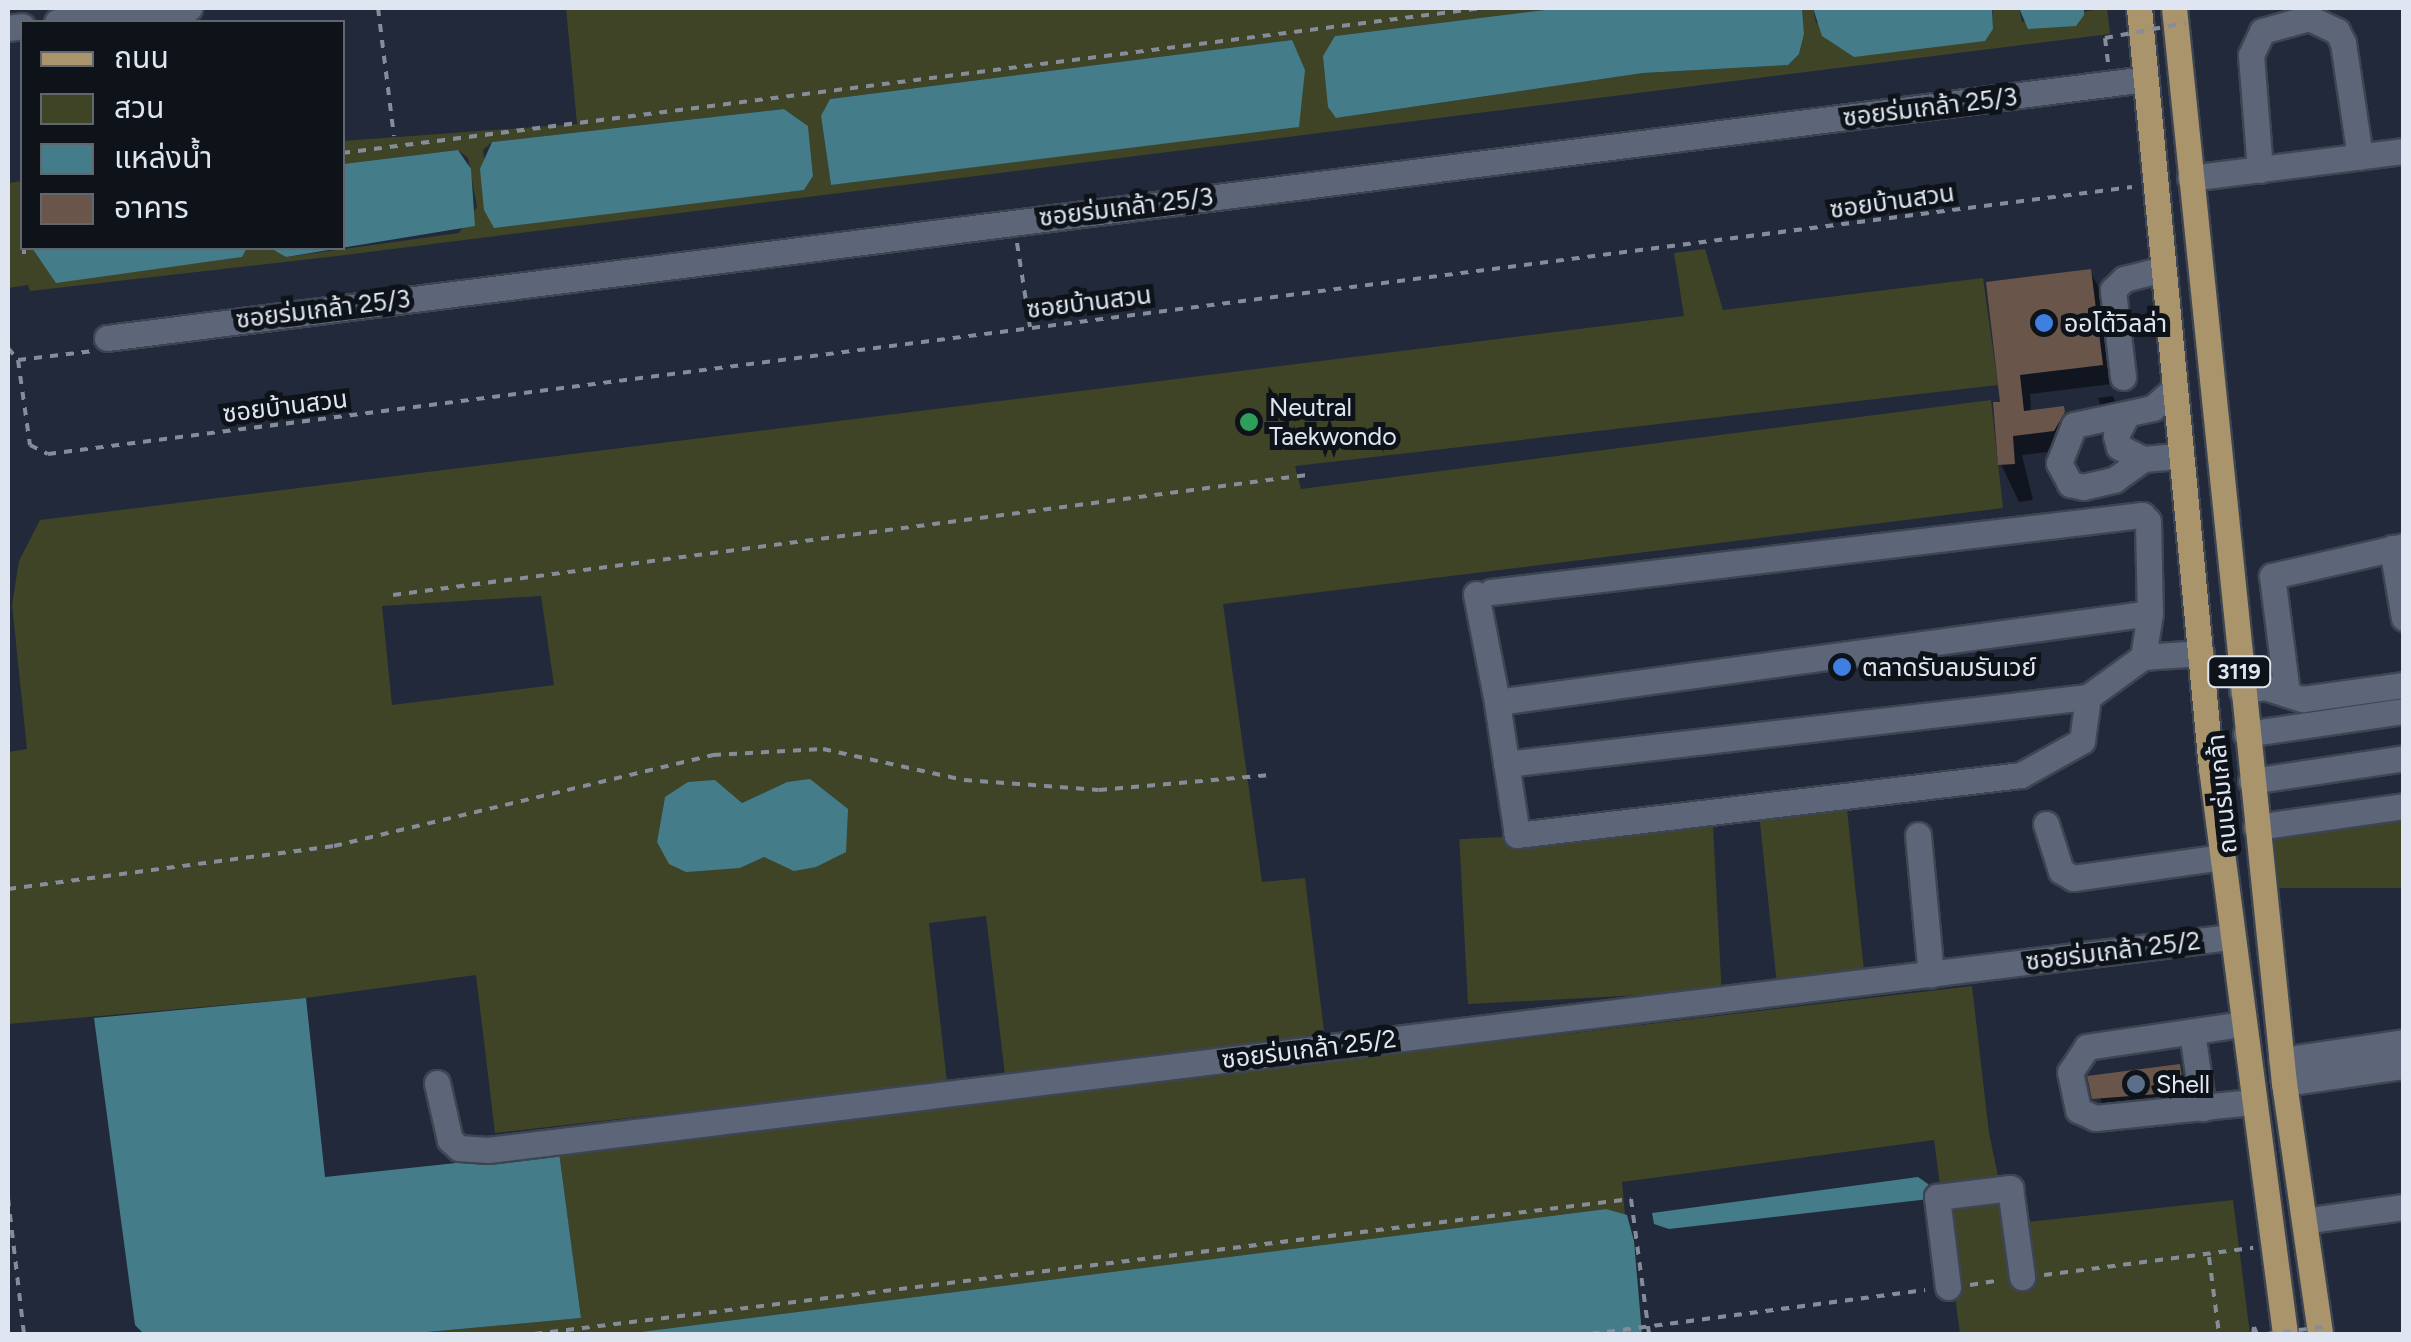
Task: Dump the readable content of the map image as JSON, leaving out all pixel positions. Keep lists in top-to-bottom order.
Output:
{
  "streets": {
    "main road": ["3119", "ถนนร่มเกล้า"],
    "street": ["ซอยร่มเกล้า 25/3", "ซอยร่มเกล้า 25/2"],
    "path": ["ซอยบ้านสวน"]
  },
  "crossings": [
    ["ซอยร่มเกล้า 25/3", "ถนนร่มเกล้า"],
    ["ซอยบ้านสวน", "ถนนร่มเกล้า"],
    ["ถนนร่มเกล้า", "ซอยร่มเกล้า 25/2"]
  ],
  "places": [
    "ออโต้วิลล่า",
    "Neutral Taekwondo",
    "ตลาดรับลมรันเวย์",
    "Shell"
  ],
  "legend": [
    "ถนน",
    "สวน",
    "แหล่งน้ำ",
    "อาคาร"
  ]
}
